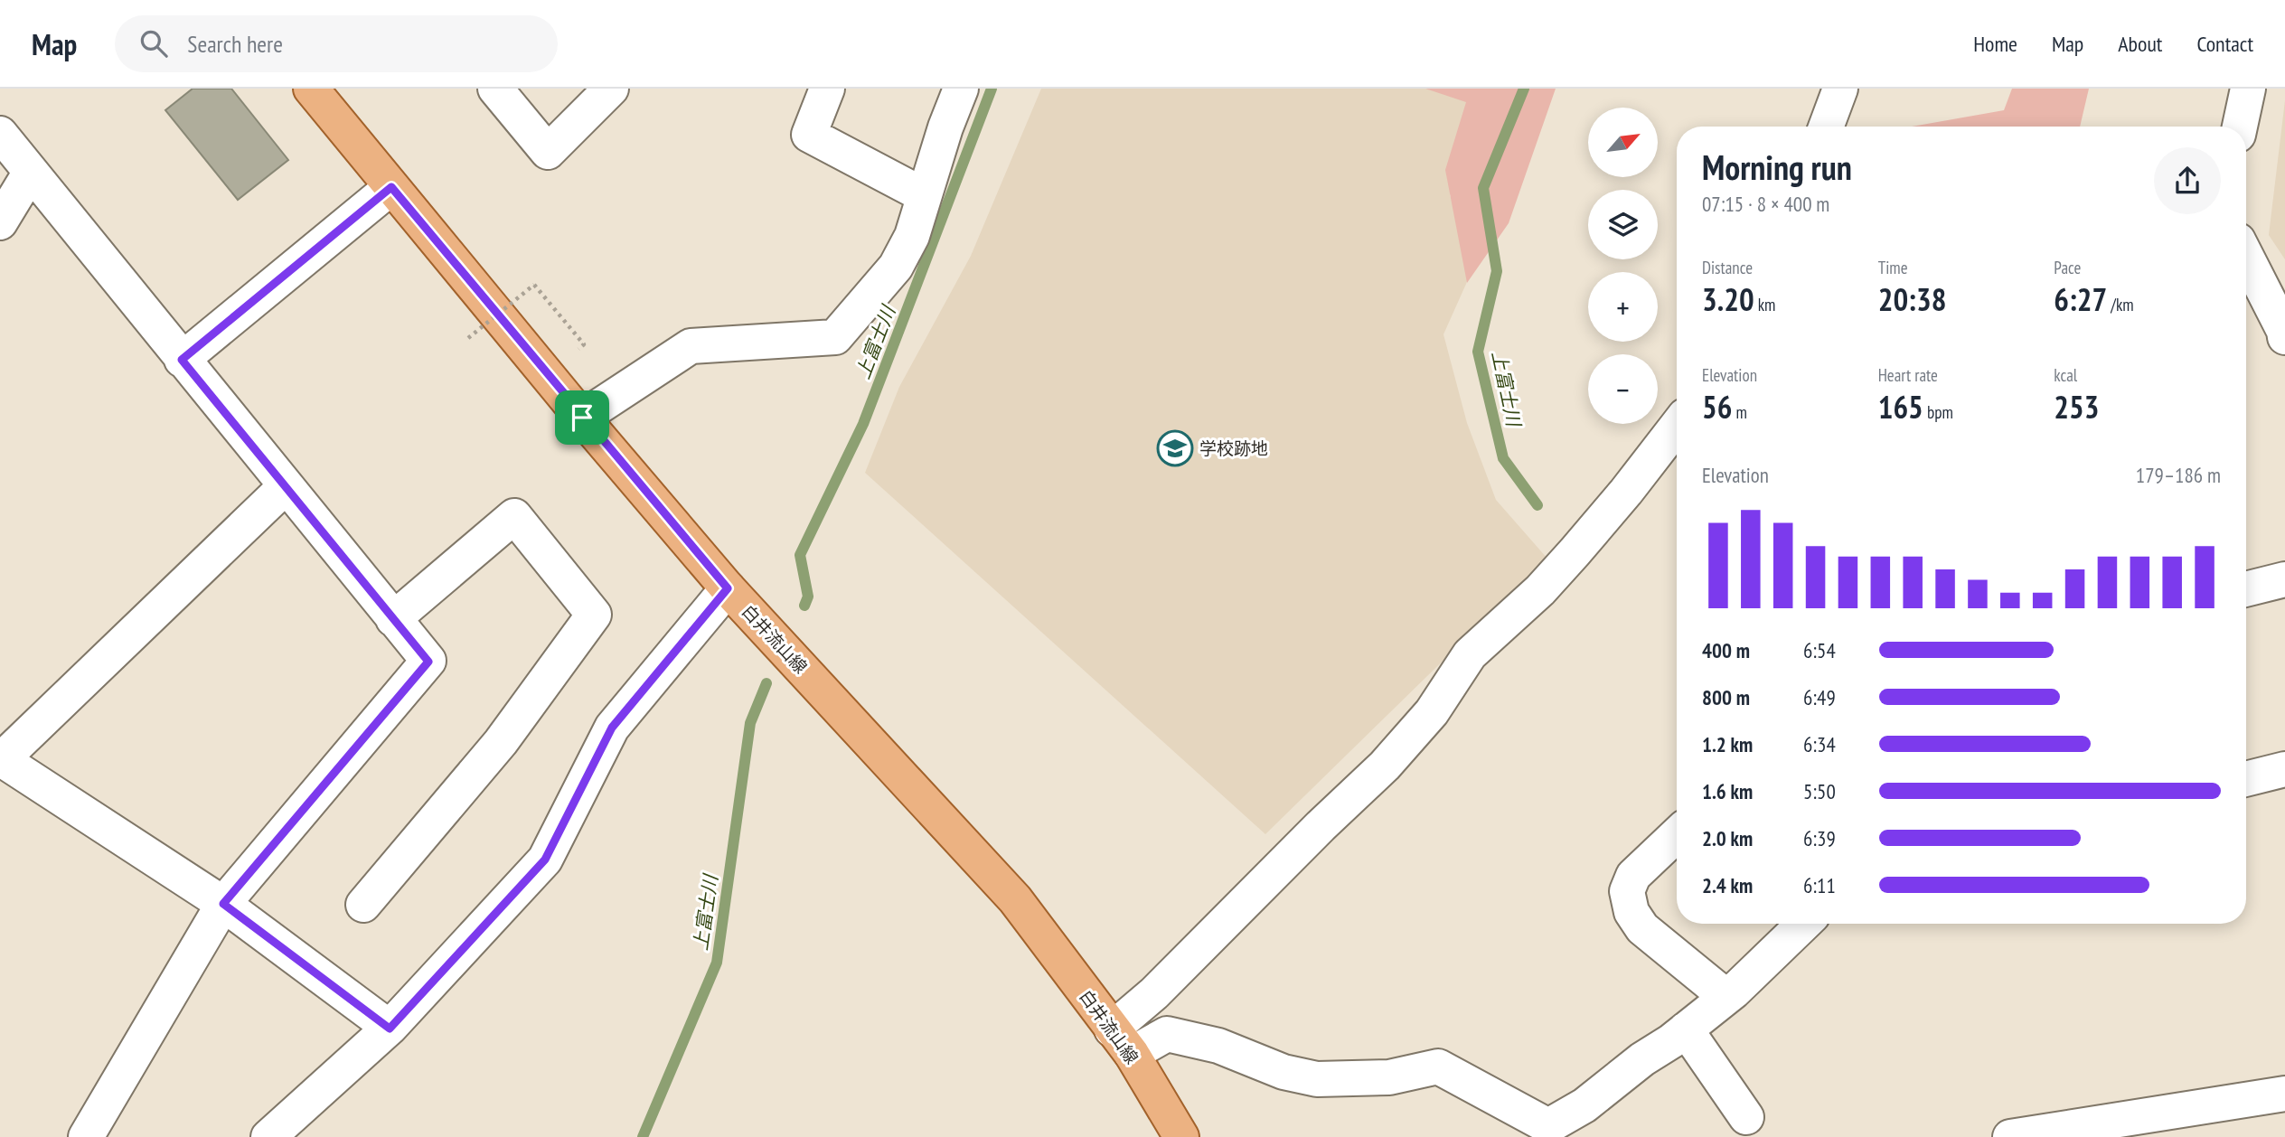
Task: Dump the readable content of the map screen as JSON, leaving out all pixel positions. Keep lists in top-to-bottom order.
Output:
{
  "streets": {
    "main road": ["白井流山線"]
  },
  "water": ["上富士川"],
  "places": {
    "school or university": ["学校跡地"]
  },
  "north": "top right",
  "page": {
    "header": "Map",
    "search": "Search here",
    "nav": [
      "Home",
      "Map",
      "About",
      "Contact"
    ],
    "map_buttons": ["+", "−"],
    "heading": ["Morning run", "07:15 · 8 × 400 m"],
    "stats": [
      ["Distance", "3.20 km"],
      ["Time", "20:38"],
      ["Pace", "6:27 /km"],
      ["Elevation", "56 m"],
      ["Heart rate", "165 bpm"],
      ["kcal", "253"]
    ],
    "chart": ["Elevation", "179–186 m"],
    "list": [
      {
        "name": "400 m",
        "note": "6:54"
      },
      {
        "name": "800 m",
        "note": "6:49"
      },
      {
        "name": "1.2 km",
        "note": "6:34"
      },
      {
        "name": "1.6 km",
        "note": "5:50"
      },
      {
        "name": "2.0 km",
        "note": "6:39"
      },
      {
        "name": "2.4 km",
        "note": "6:11"
      }
    ]
  }
}
